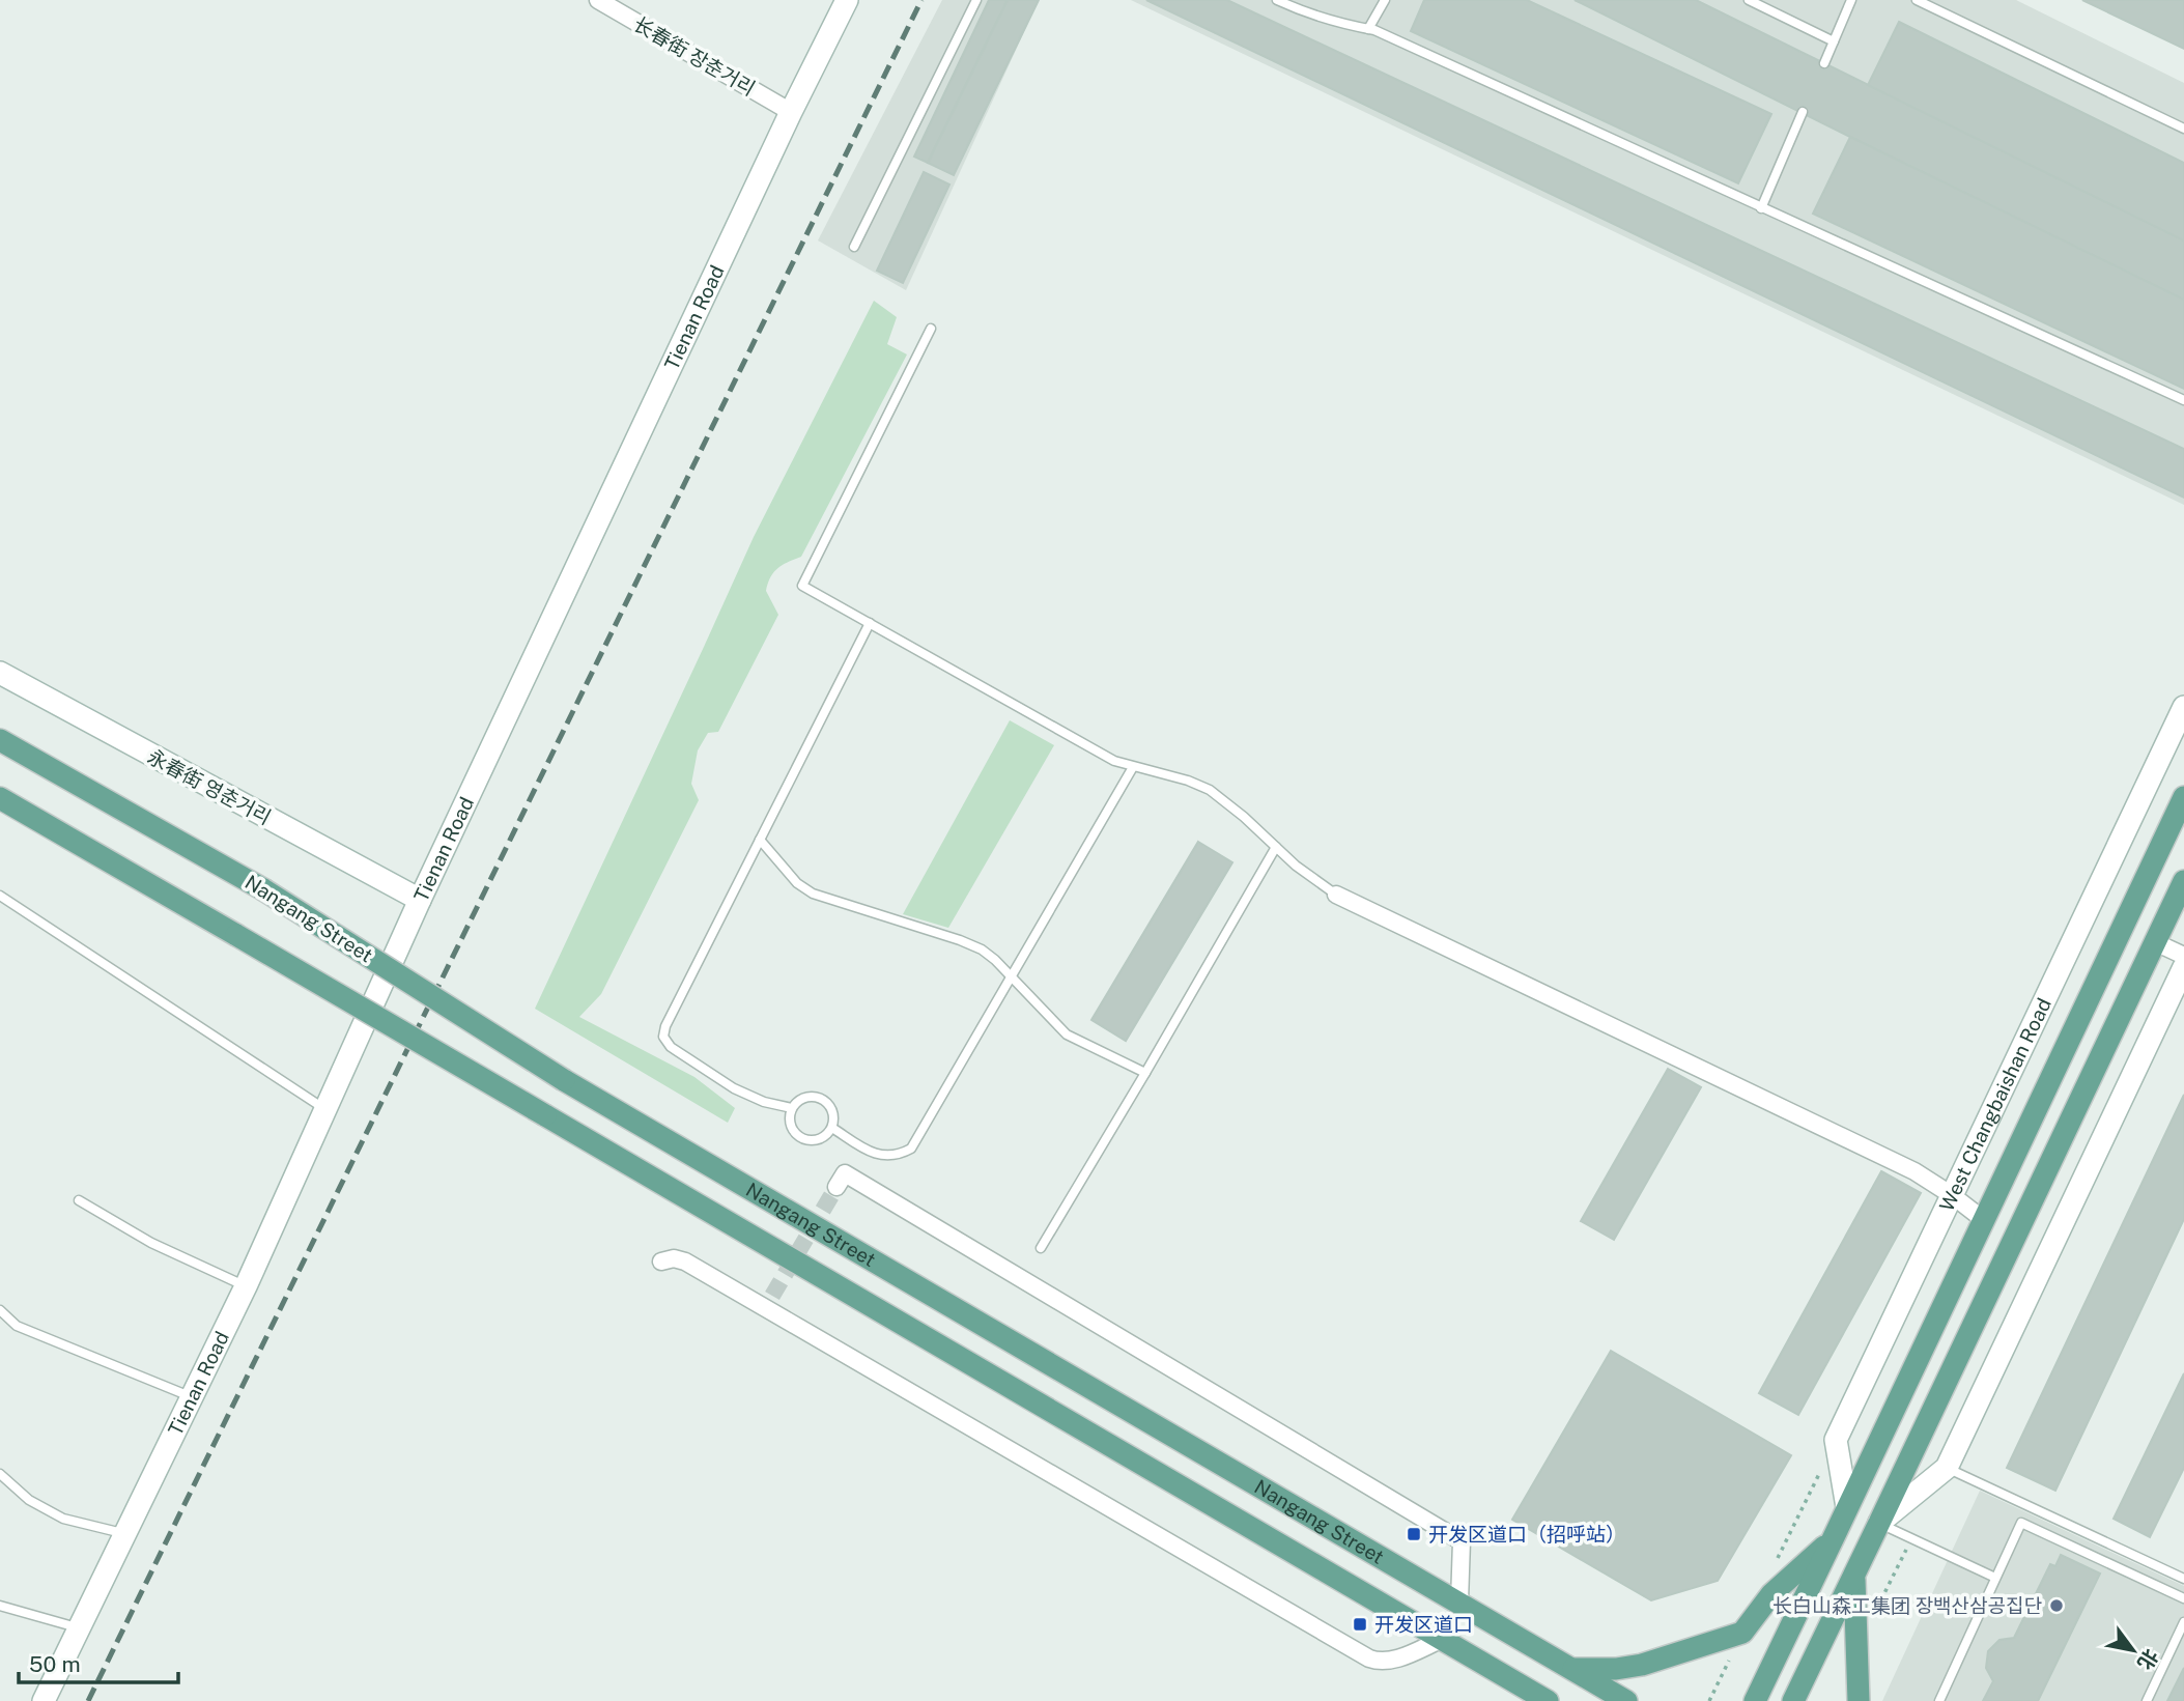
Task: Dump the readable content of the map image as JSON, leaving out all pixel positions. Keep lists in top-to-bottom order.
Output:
{
  "streets": {
    "main road": ["Nangang Street", "West Changbaishan Road"],
    "street": ["长春街 장춘거리", "Tienan Road", "永春街 영춘거리"]
  },
  "crossings": [
    ["长春街 장춘거리", "Tienan Road"],
    ["Tienan Road", "永春街 영춘거리"]
  ],
  "places": {
    "transit": ["开发区道口（招呼站）", "开发区道口"],
    "other": ["长白山森工集团 장백산삼공집단"]
  },
  "scale_bar": "50 m",
  "north": "bottom right"
}
